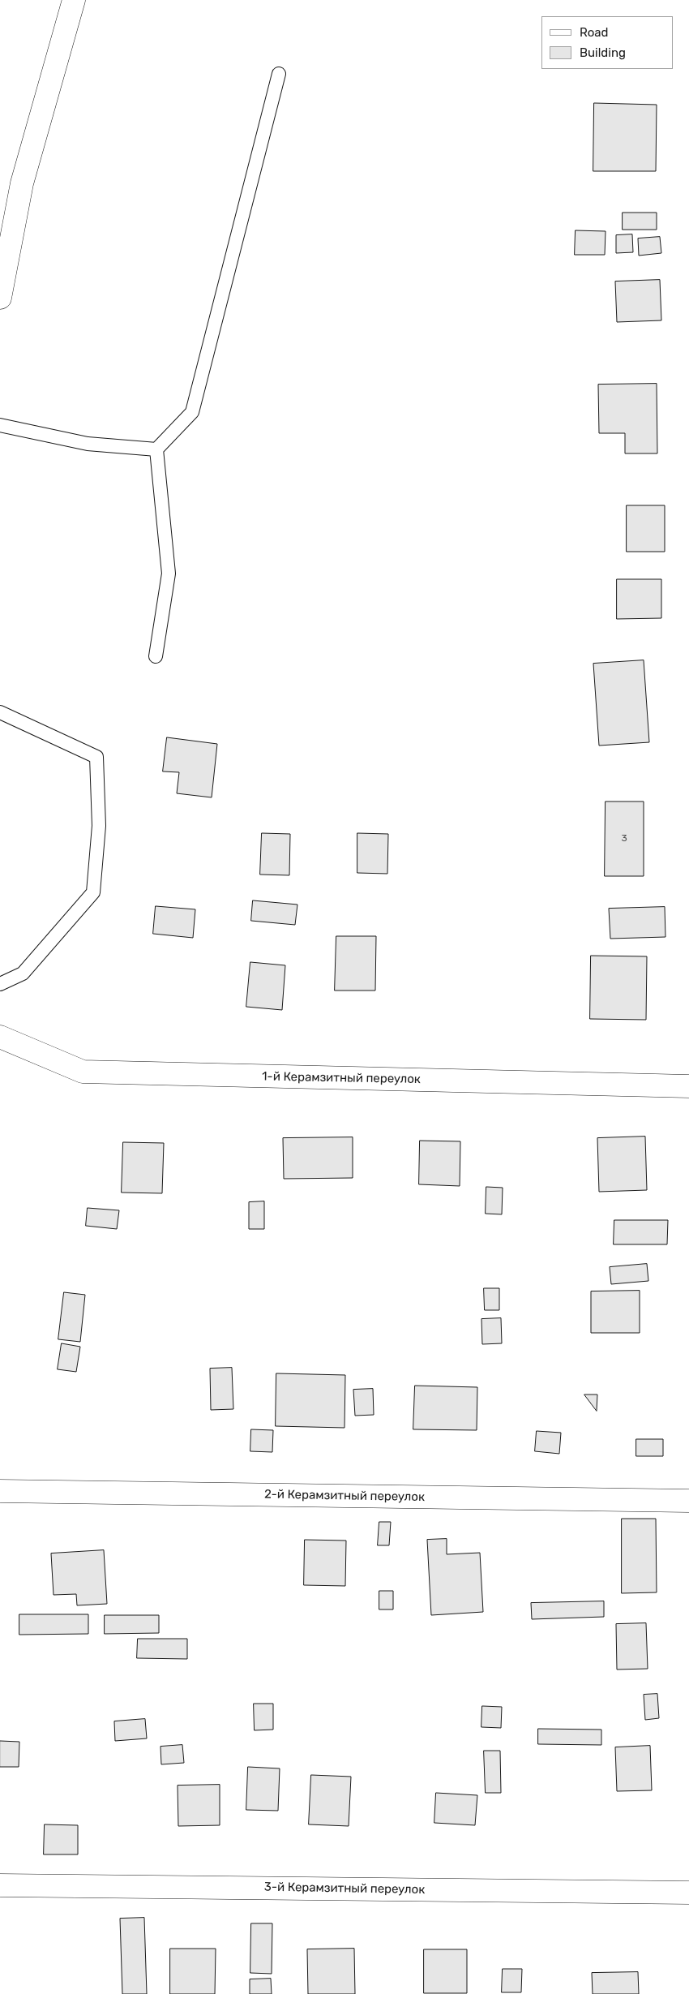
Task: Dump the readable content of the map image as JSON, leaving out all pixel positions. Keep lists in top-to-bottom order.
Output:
{
  "streets": {
    "street": ["1-й Керамзитный переулок", "2-й Керамзитный переулок", "3-й Керамзитный переулок"]
  },
  "house_numbers": ["3"],
  "legend": ["Road", "Building"]
}
